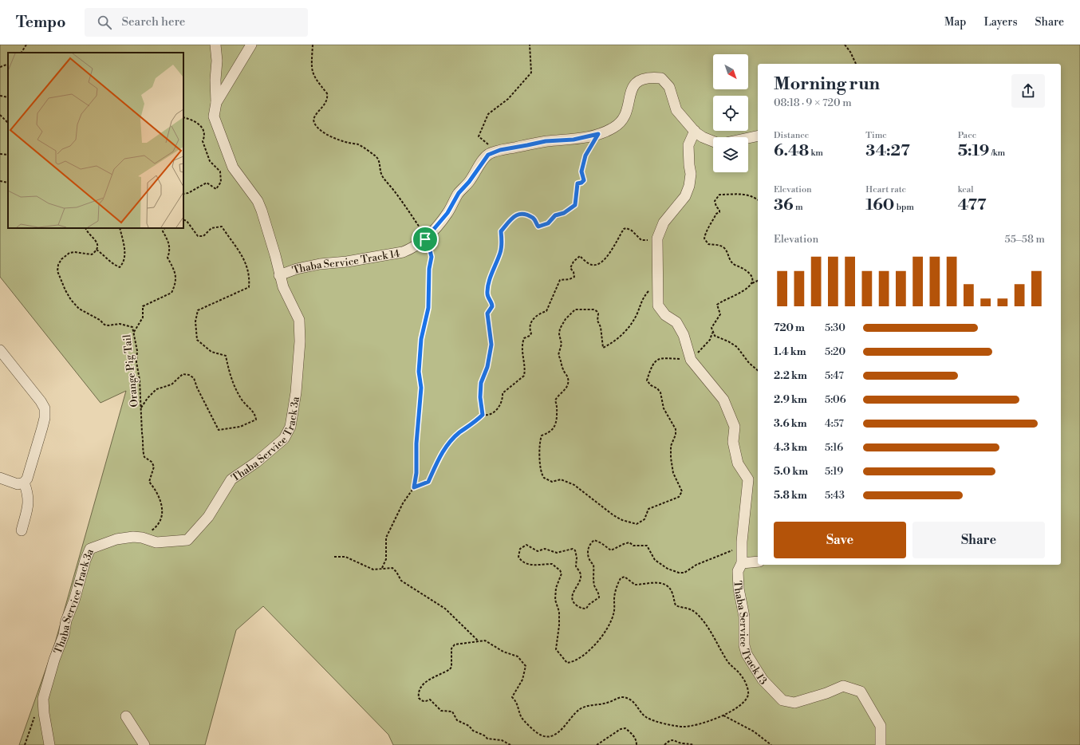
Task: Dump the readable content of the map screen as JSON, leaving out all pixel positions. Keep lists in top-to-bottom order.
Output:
{
  "streets": {
    "street": ["Thaba Service Track 14", "Thaba Service Track 3a", "Thaba Service Track 13"],
    "path": ["Orange Pig Tail"]
  },
  "crossings": [
    ["Thaba Service Track 14", "Thaba Service Track 3a"],
    ["Thaba Service Track 14", "Thaba Service Track 13"],
    ["Orange Pig Tail", "Thaba Service Track 3a"]
  ],
  "north": "bottom right",
  "page": {
    "header": "Tempo",
    "search": "Search here",
    "nav": ["Map", "Layers", "Share"],
    "heading": ["Morning run", "08:18 · 9 × 720 m"],
    "stats": [
      ["Distance", "6.48 km"],
      ["Time", "34:27"],
      ["Pace", "5:19 /km"],
      ["Elevation", "36 m"],
      ["Heart rate", "160 bpm"],
      ["kcal", "477"]
    ],
    "chart": ["Elevation", "55–58 m"],
    "list": [
      {
        "name": "720 m",
        "note": "5:30"
      },
      {
        "name": "1.4 km",
        "note": "5:20"
      },
      {
        "name": "2.2 km",
        "note": "5:47"
      },
      {
        "name": "2.9 km",
        "note": "5:06"
      },
      {
        "name": "3.6 km",
        "note": "4:57"
      },
      {
        "name": "4.3 km",
        "note": "5:16"
      },
      {
        "name": "5.0 km",
        "note": "5:19"
      },
      {
        "name": "5.8 km",
        "note": "5:43"
      }
    ],
    "buttons": ["Save", "Share"]
  }
}
